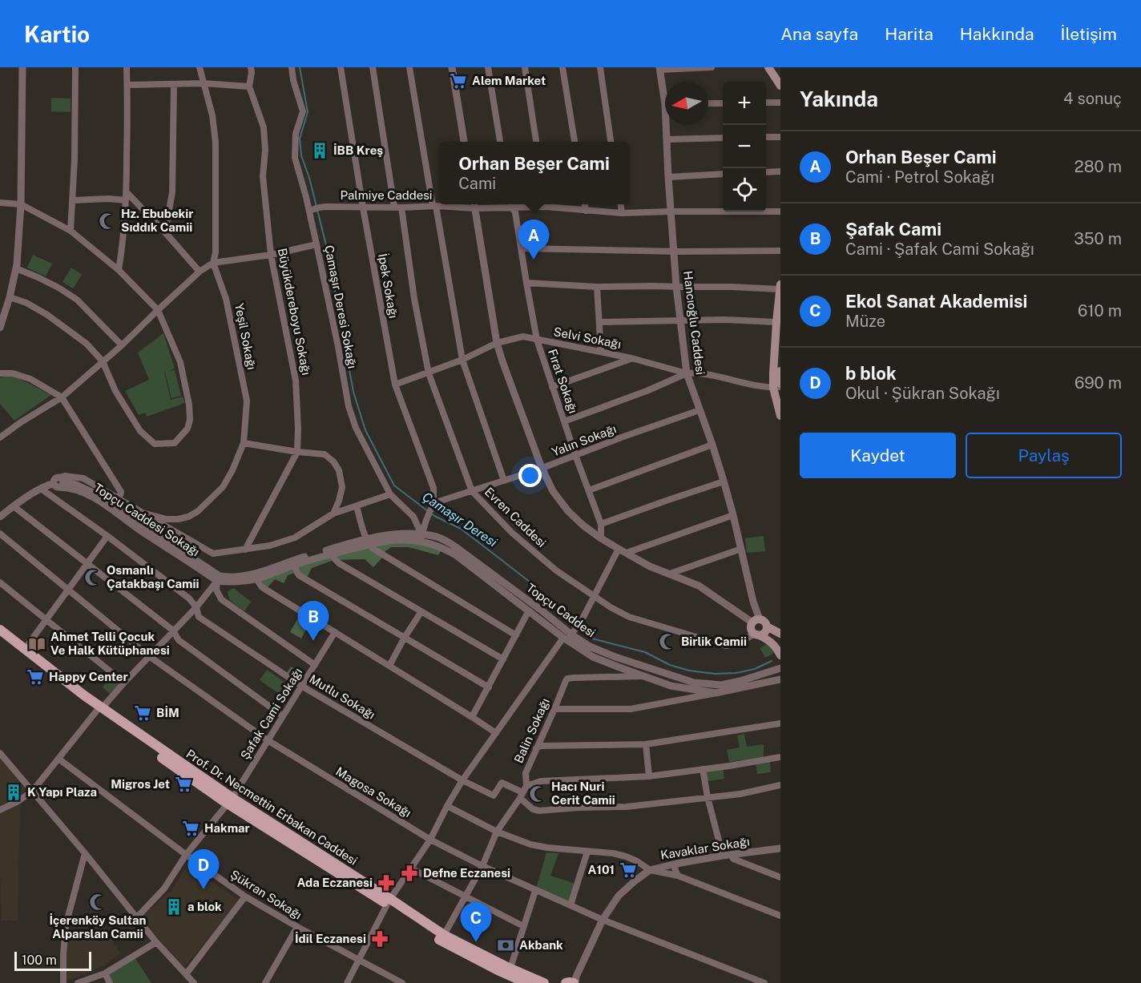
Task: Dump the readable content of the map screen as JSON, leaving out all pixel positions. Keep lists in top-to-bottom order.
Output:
{
  "streets": {
    "main road": ["Prof. Dr. Necmettin Erbakan Caddesi"],
    "street": [
      "Palmiye Caddesi",
      "İpek Sokağı",
      "Çamaşır Deresi Sokağı",
      "Büyükdereboyu Sokağı",
      "Hancıoğlu Caddesi",
      "Yeşil Sokağı",
      "Selvi Sokağı",
      "Fırat Sokağı",
      "Yalın Sokağı",
      "Evren Caddesi",
      "Topçu Caddesi Sokağı",
      "Topçu Caddesi",
      "Mutlu Sokağı",
      "Şafak Cami Sokağı",
      "Balin Sokağı",
      "Magosa Sokağı",
      "Kavaklar Sokağı",
      "Şükran Sokağı"
    ]
  },
  "crossings": [
    ["Palmiye Caddesi", "İpek Sokağı"],
    ["Palmiye Caddesi", "Çamaşır Deresi Sokağı"],
    ["Palmiye Caddesi", "Hancıoğlu Caddesi"],
    ["Palmiye Caddesi", "Evren Caddesi"],
    ["İpek Sokağı", "Selvi Sokağı"],
    ["İpek Sokağı", "Yalın Sokağı"],
    ["Çamaşır Deresi Sokağı", "Topçu Caddesi"],
    ["Hancıoğlu Caddesi", "Selvi Sokağı"],
    ["Hancıoğlu Caddesi", "Yalın Sokağı"],
    ["Hancıoğlu Caddesi", "Evren Caddesi"],
    ["Yeşil Sokağı", "Topçu Caddesi Sokağı"],
    ["Selvi Sokağı", "Fırat Sokağı"],
    ["Selvi Sokağı", "Evren Caddesi"],
    ["Fırat Sokağı", "Yalın Sokağı"],
    ["Yalın Sokağı", "Evren Caddesi"],
    ["Topçu Caddesi Sokağı", "Topçu Caddesi"],
    ["Topçu Caddesi", "Balin Sokağı"],
    ["Mutlu Sokağı", "Şafak Cami Sokağı"],
    ["Mutlu Sokağı", "Balin Sokağı"],
    ["Şafak Cami Sokağı", "Magosa Sokağı"],
    ["Şafak Cami Sokağı", "Prof. Dr. Necmettin Erbakan Caddesi"],
    ["Şafak Cami Sokağı", "Şükran Sokağı"],
    ["Balin Sokağı", "Magosa Sokağı"],
    ["Balin Sokağı", "Prof. Dr. Necmettin Erbakan Caddesi"],
    ["Magosa Sokağı", "Kavaklar Sokağı"]
  ],
  "water": ["Çamaşır Deresi"],
  "places": {
    "supermarket": [
      "Alem Market",
      "Happy Center",
      "BİM",
      "Migros Jet",
      "Hakmar",
      "A101"
    ],
    "building": ["İBB Kreş", "K Yapı Plaza", "a blok"],
    "mosque": [
      "Hz. Ebubekir Sıddık Camii",
      "Osmanlı Çatakbaşı Camii",
      "Birlik Camii",
      "Hacı Nuri Cerit Camii",
      "İçerenköy Sultan Alparslan Camii"
    ],
    "library": ["Ahmet Telli Çocuk Ve Halk Kütüphanesi"],
    "pharmacy": ["Defne Eczanesi", "Ada Eczanesi", "İdil Eczanesi"],
    "bank": ["Akbank"]
  },
  "scale_bar": "100 m",
  "north": "left",
  "page": {
    "header": "Kartio",
    "nav": [
      "Ana sayfa",
      "Harita",
      "Hakkında",
      "İletişim"
    ],
    "heading": ["Yakında", "4 sonuç"],
    "map_buttons": ["+", "−"],
    "list": [
      {
        "mark": "A",
        "name": "Orhan Beşer Cami",
        "note": "Cami · Petrol Sokağı",
        "value": "280 m"
      },
      {
        "mark": "B",
        "name": "Şafak Cami",
        "note": "Cami · Şafak Cami Sokağı",
        "value": "350 m"
      },
      {
        "mark": "C",
        "name": "Ekol Sanat Akademisi",
        "note": "Müze",
        "value": "610 m"
      },
      {
        "mark": "D",
        "name": "b blok",
        "note": "Okul · Şükran Sokağı",
        "value": "690 m"
      }
    ],
    "popup": ["Orhan Beşer Cami", "Cami"],
    "pins": [
      "A",
      "B",
      "D",
      "C"
    ],
    "buttons": ["Kaydet", "Paylaş"],
    "scale": "100 m"
  }
}
